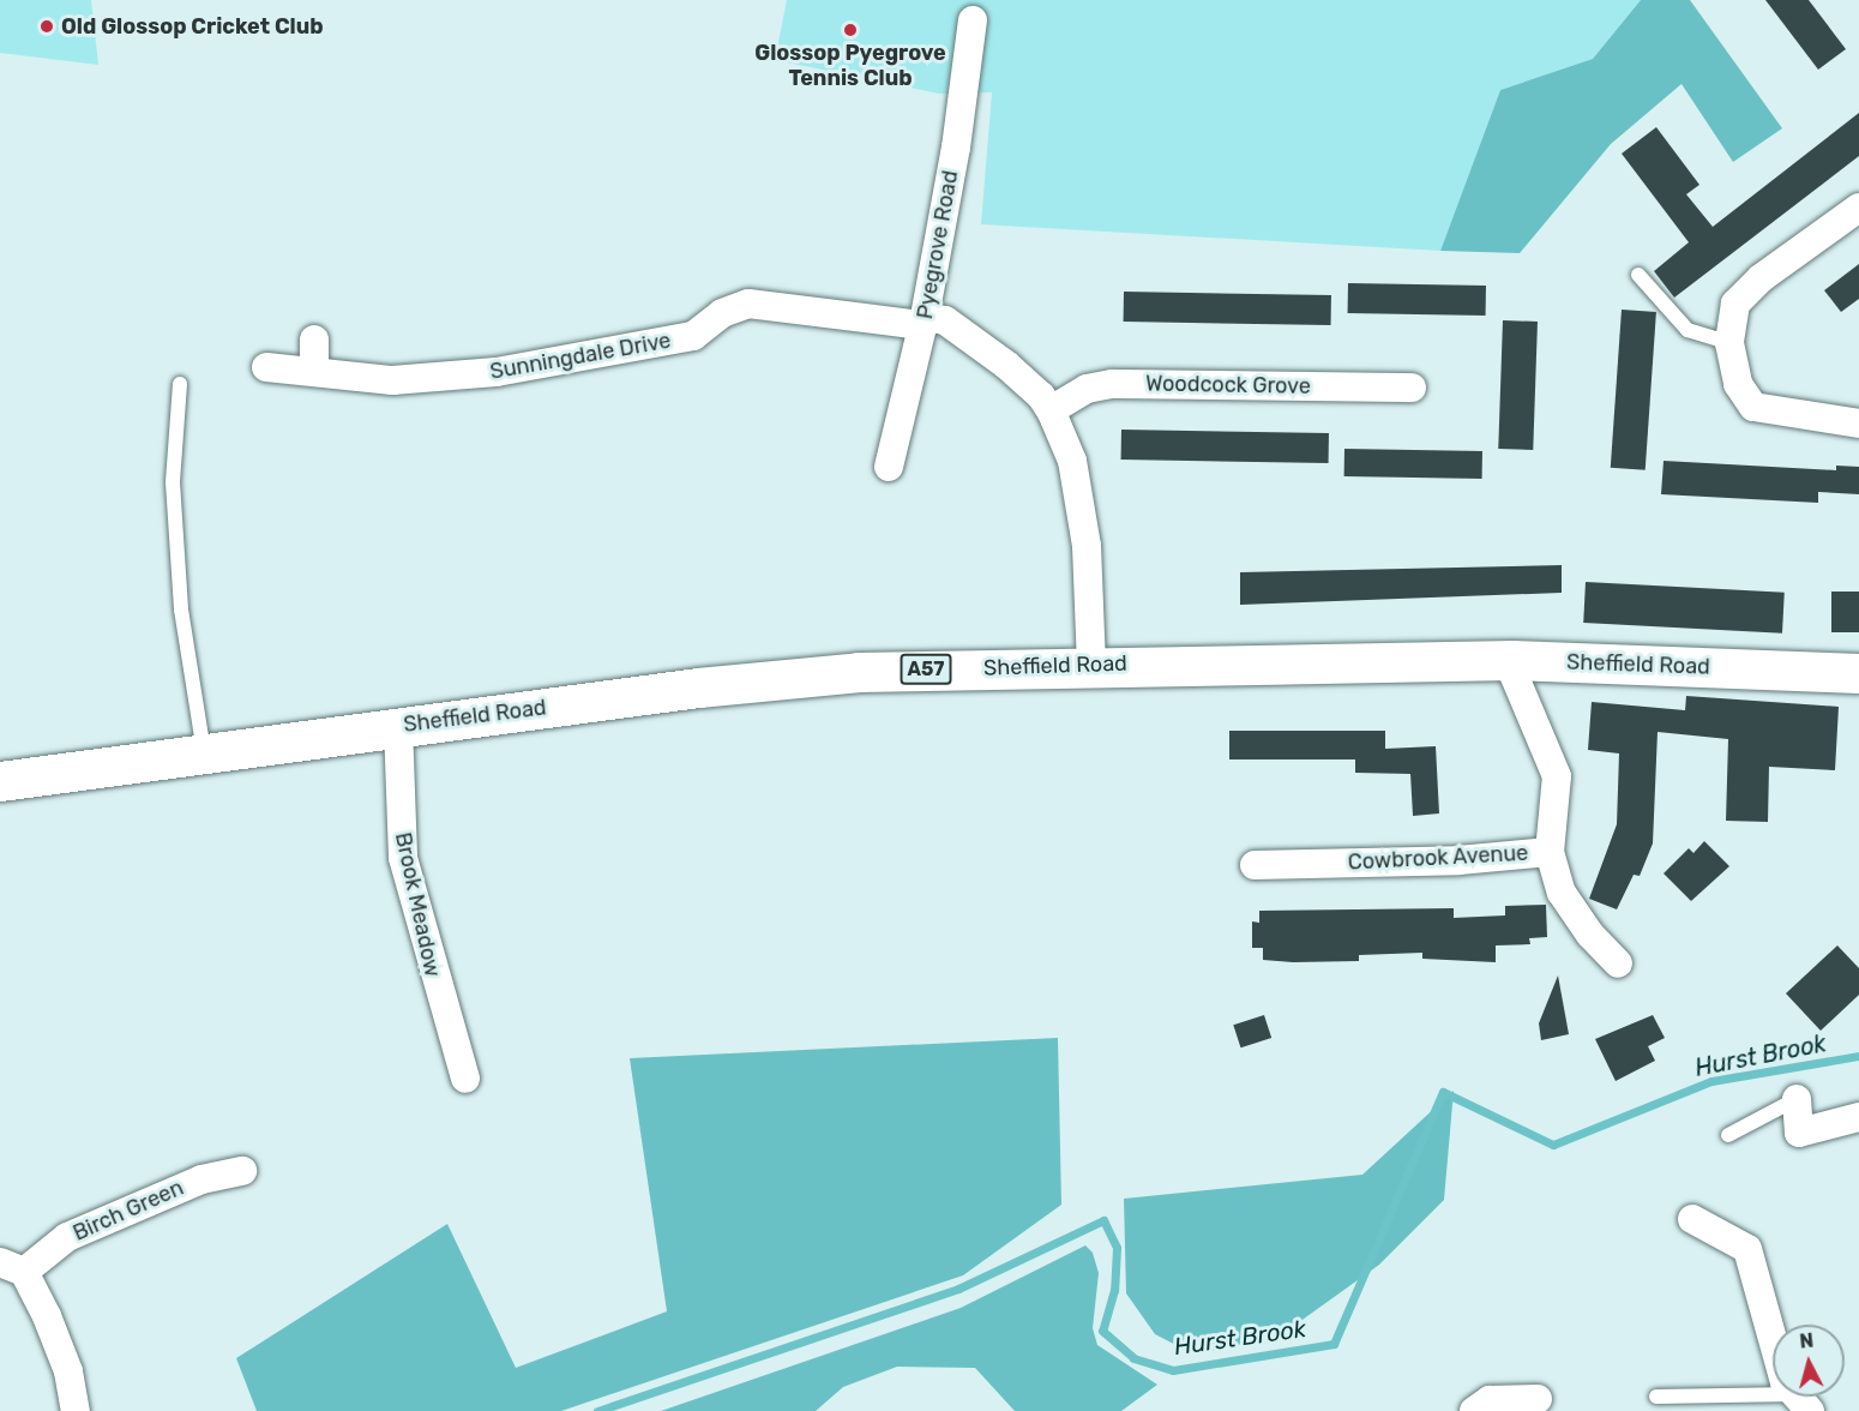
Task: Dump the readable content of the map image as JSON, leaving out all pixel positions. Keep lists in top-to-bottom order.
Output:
{
  "streets": {
    "main road": ["Sheffield Road", "A57"],
    "street": [
      "Pyegrove Road",
      "Sunningdale Drive",
      "Woodcock Grove",
      "Cowbrook Avenue",
      "Brook Meadow",
      "Birch Green"
    ]
  },
  "crossings": [
    ["Pyegrove Road", "Sunningdale Drive"],
    ["Sheffield Road", "Cowbrook Avenue"],
    ["Sheffield Road", "Brook Meadow"]
  ],
  "water": ["Hurst Brook"],
  "places": ["Old Glossop Cricket Club", "Glossop Pyegrove Tennis Club"],
  "north": "top"
}
